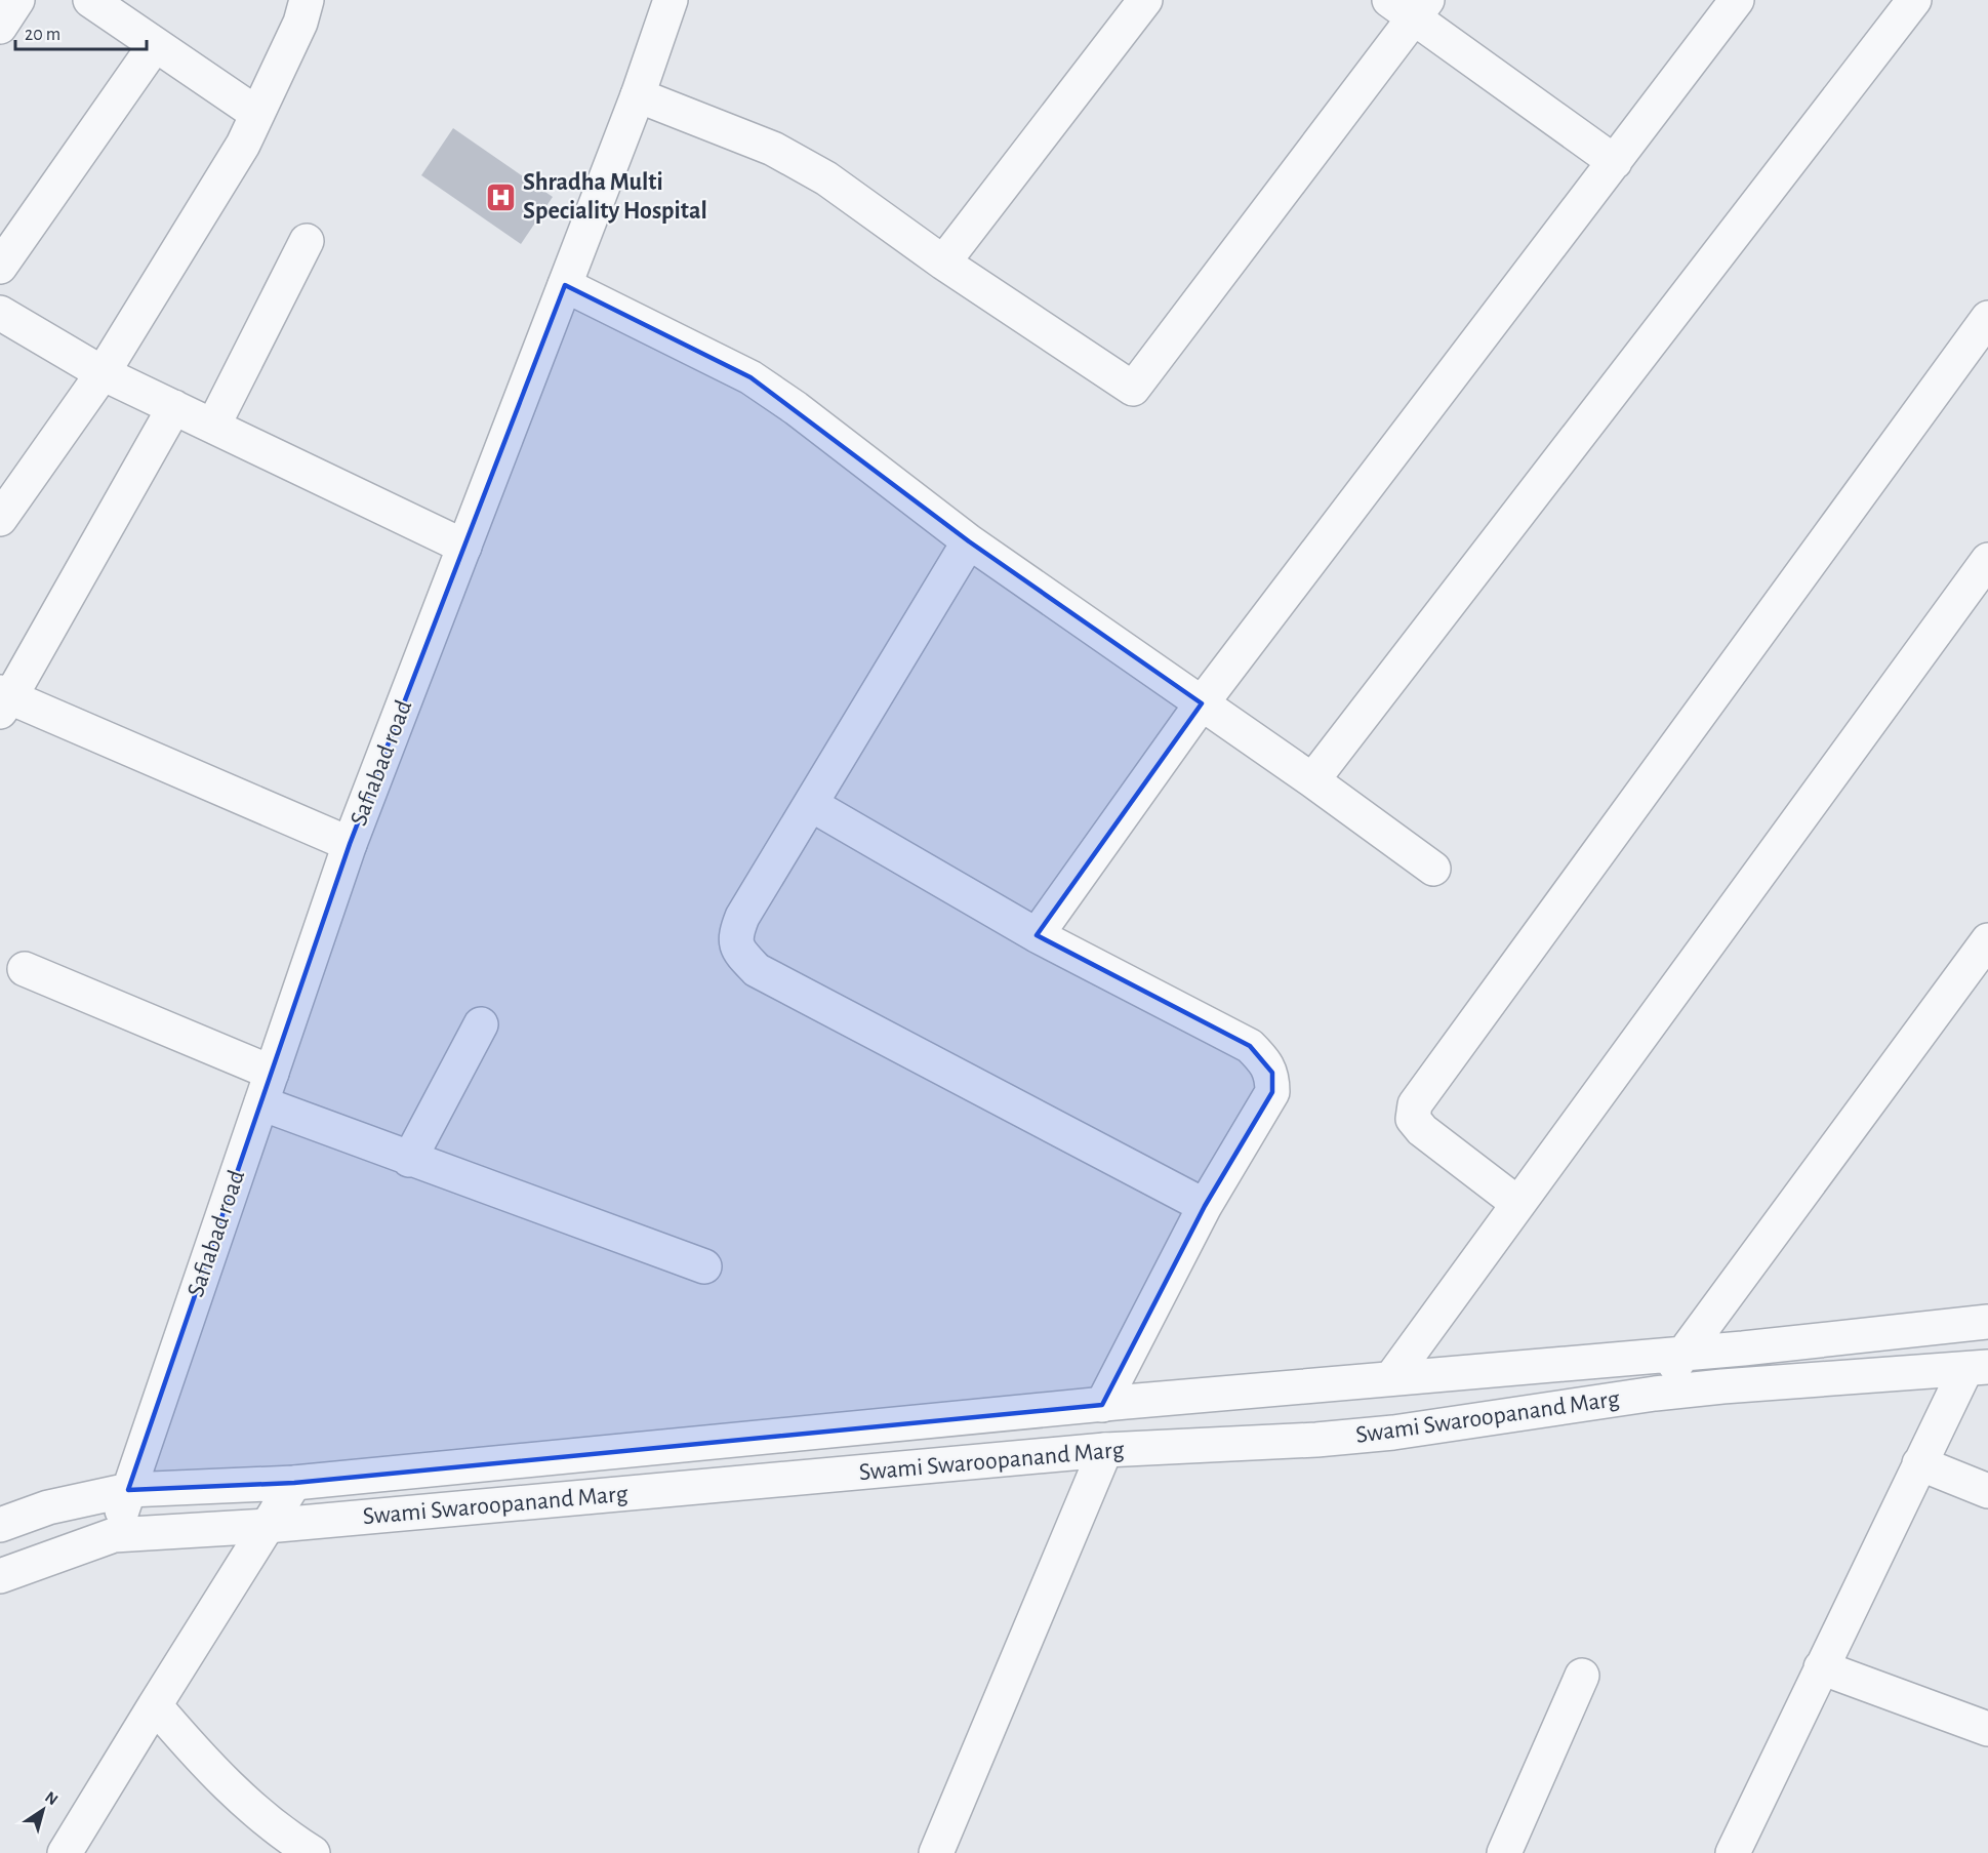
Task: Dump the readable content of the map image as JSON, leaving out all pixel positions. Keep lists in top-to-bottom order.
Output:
{
  "streets": {
    "street": ["Safiabad road", "Swami Swaroopanand Marg"]
  },
  "crossings": [
    ["Safiabad road", "Swami Swaroopanand Marg"]
  ],
  "places": {
    "hospital": ["Shradha Multi Speciality Hospital"]
  },
  "scale_bar": "20 m",
  "north": "top right"
}
